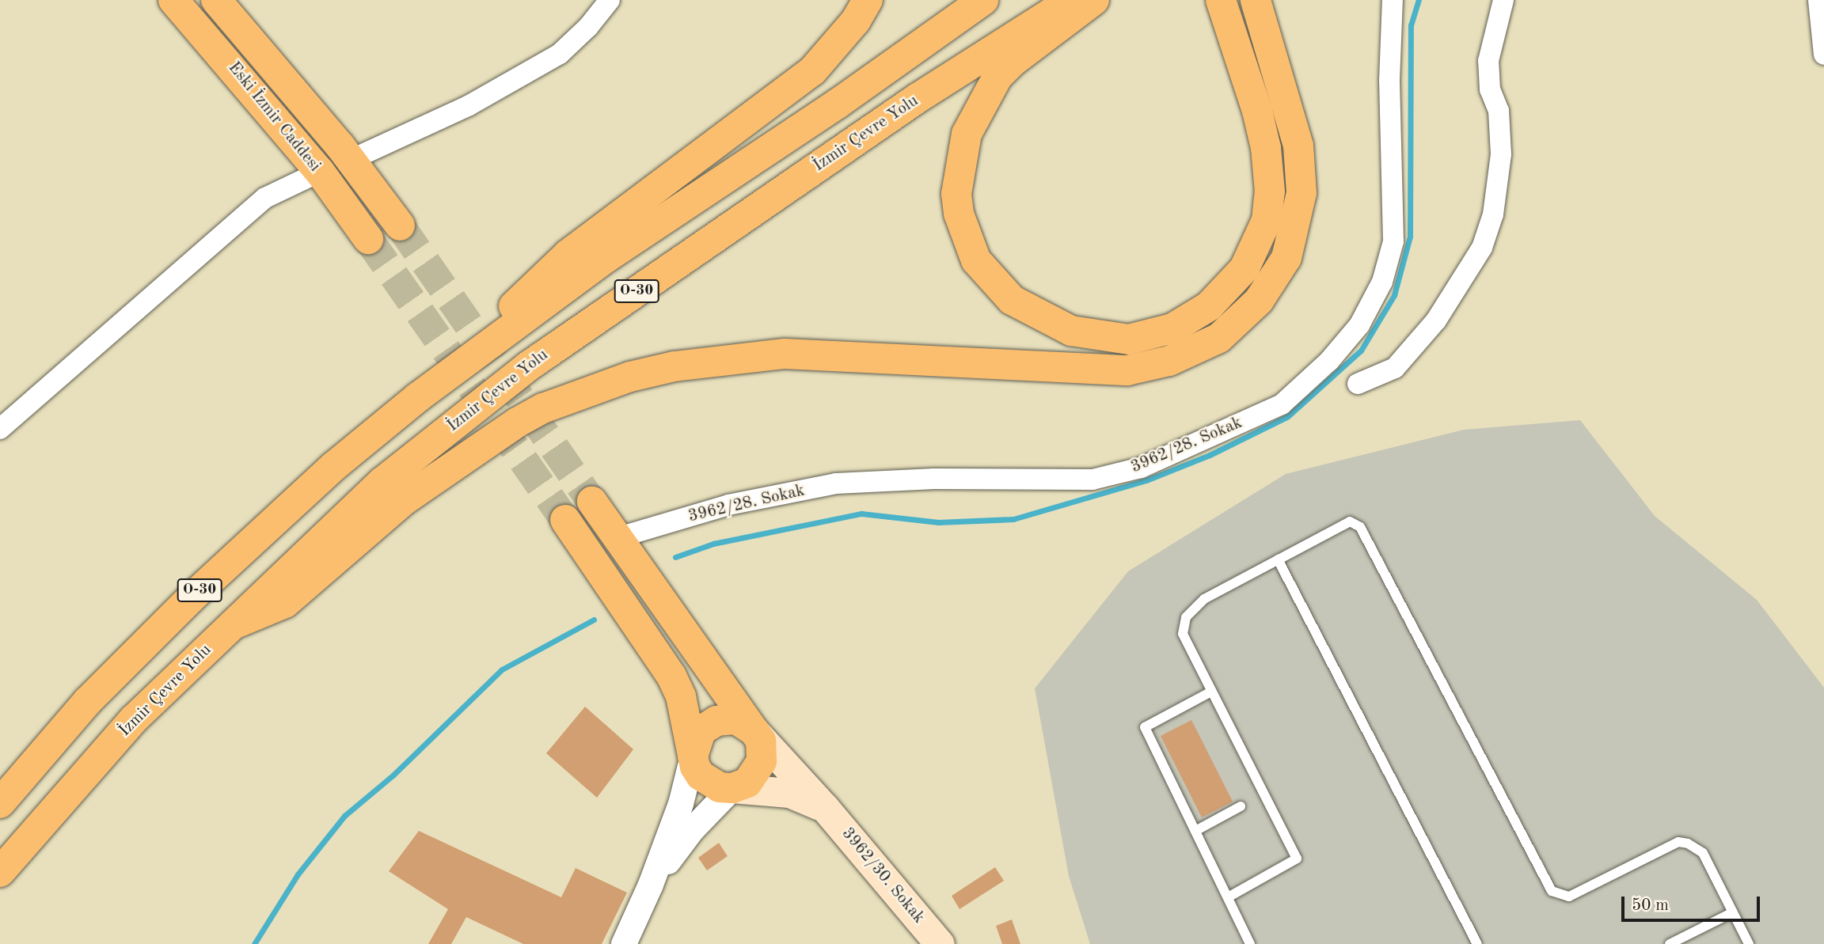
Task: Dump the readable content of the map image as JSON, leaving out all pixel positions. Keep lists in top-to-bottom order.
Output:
{
  "streets": {
    "main road": [
      "Eski İzmir Caddesi",
      "İzmir Çevre Yolu",
      "O-30",
      "3962/30. Sokak"
    ],
    "street": ["3962/28. Sokak"]
  },
  "scale_bar": "50 m"
}
